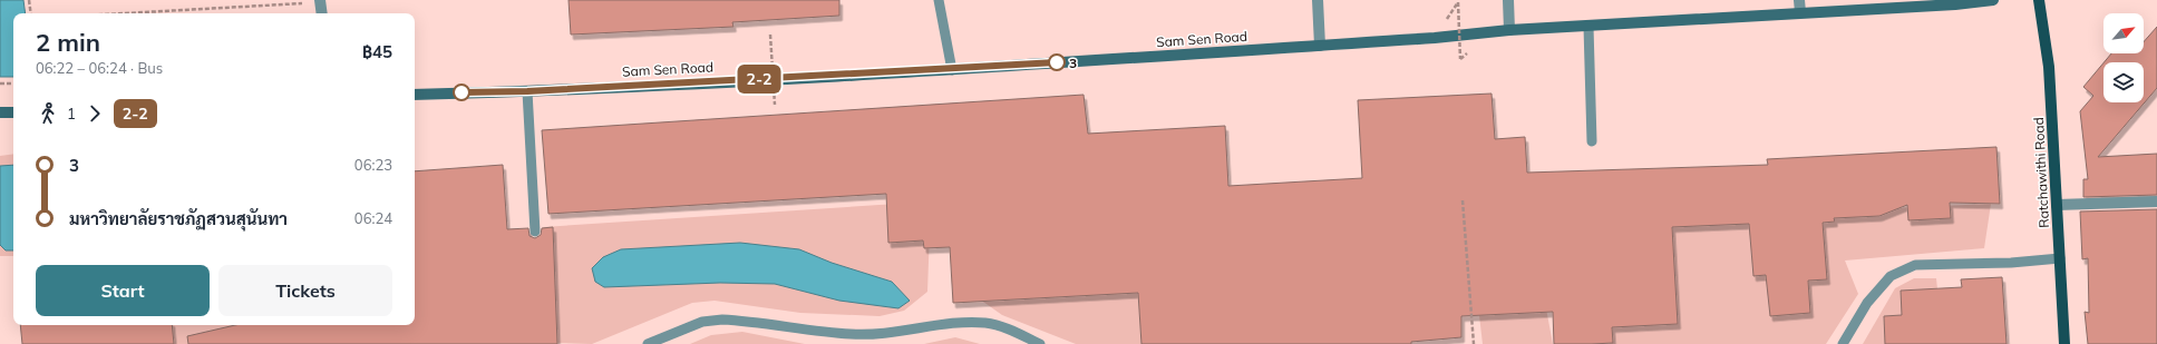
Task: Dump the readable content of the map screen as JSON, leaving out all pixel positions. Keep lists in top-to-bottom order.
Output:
{
  "streets": {
    "main road": ["Sam Sen Road", "Ratchawithi Road"]
  },
  "places": ["3"],
  "lines": ["bus line 2-2"],
  "north": "top right",
  "page": {
    "on_map": "2-2",
    "heading": ["2 min", "06:22 – 06:24 · Bus", "฿45"],
    "legs": ["1", "2-2"],
    "list": [
      {
        "name": "3",
        "value": "06:23"
      },
      {
        "name": "มหาวิทยาลัยราชภัฏสวนสุนันทา",
        "value": "06:24"
      }
    ],
    "buttons": ["Start", "Tickets"]
  }
}
